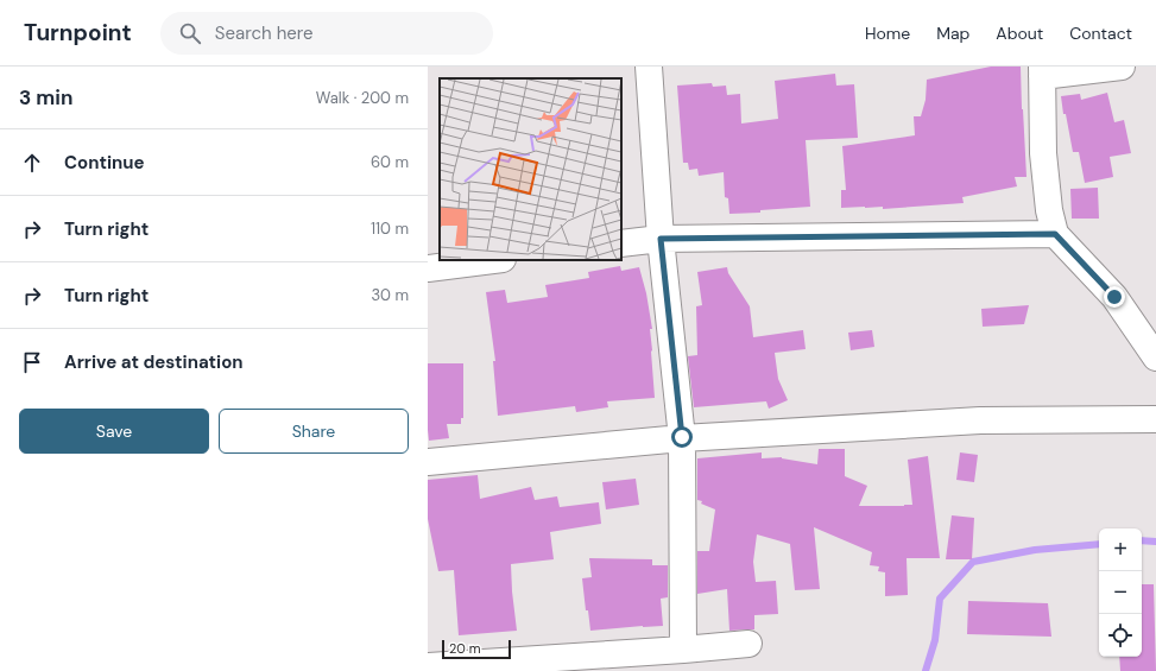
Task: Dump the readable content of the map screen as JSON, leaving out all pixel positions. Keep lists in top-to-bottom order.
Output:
{
  "scale_bar": "20 m",
  "page": {
    "header": "Turnpoint",
    "search": "Search here",
    "nav": [
      "Home",
      "Map",
      "About",
      "Contact"
    ],
    "heading": ["3 min", "Walk · 200 m"],
    "list": [
      ["Continue", "60 m"],
      ["Turn right", "110 m"],
      ["Turn right", "30 m"],
      "Arrive at destination"
    ],
    "buttons": ["Save", "Share"],
    "map_buttons": ["+", "−"],
    "scale": "20 m"
  }
}
